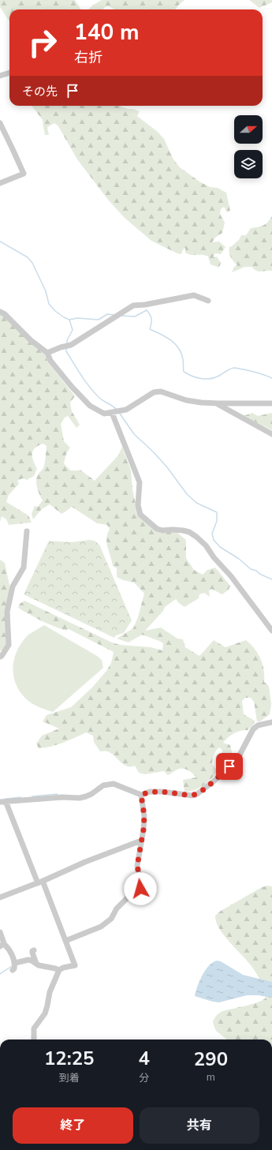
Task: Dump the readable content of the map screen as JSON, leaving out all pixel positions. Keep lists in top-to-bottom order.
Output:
{
  "north": "right",
  "page": {
    "turn": ["140 m", "右折"],
    "then": "その先",
    "eta": [
      "12:25",
      "到着",
      "4",
      "分",
      "290",
      "m"
    ],
    "buttons": ["終了", "共有"]
  }
}
